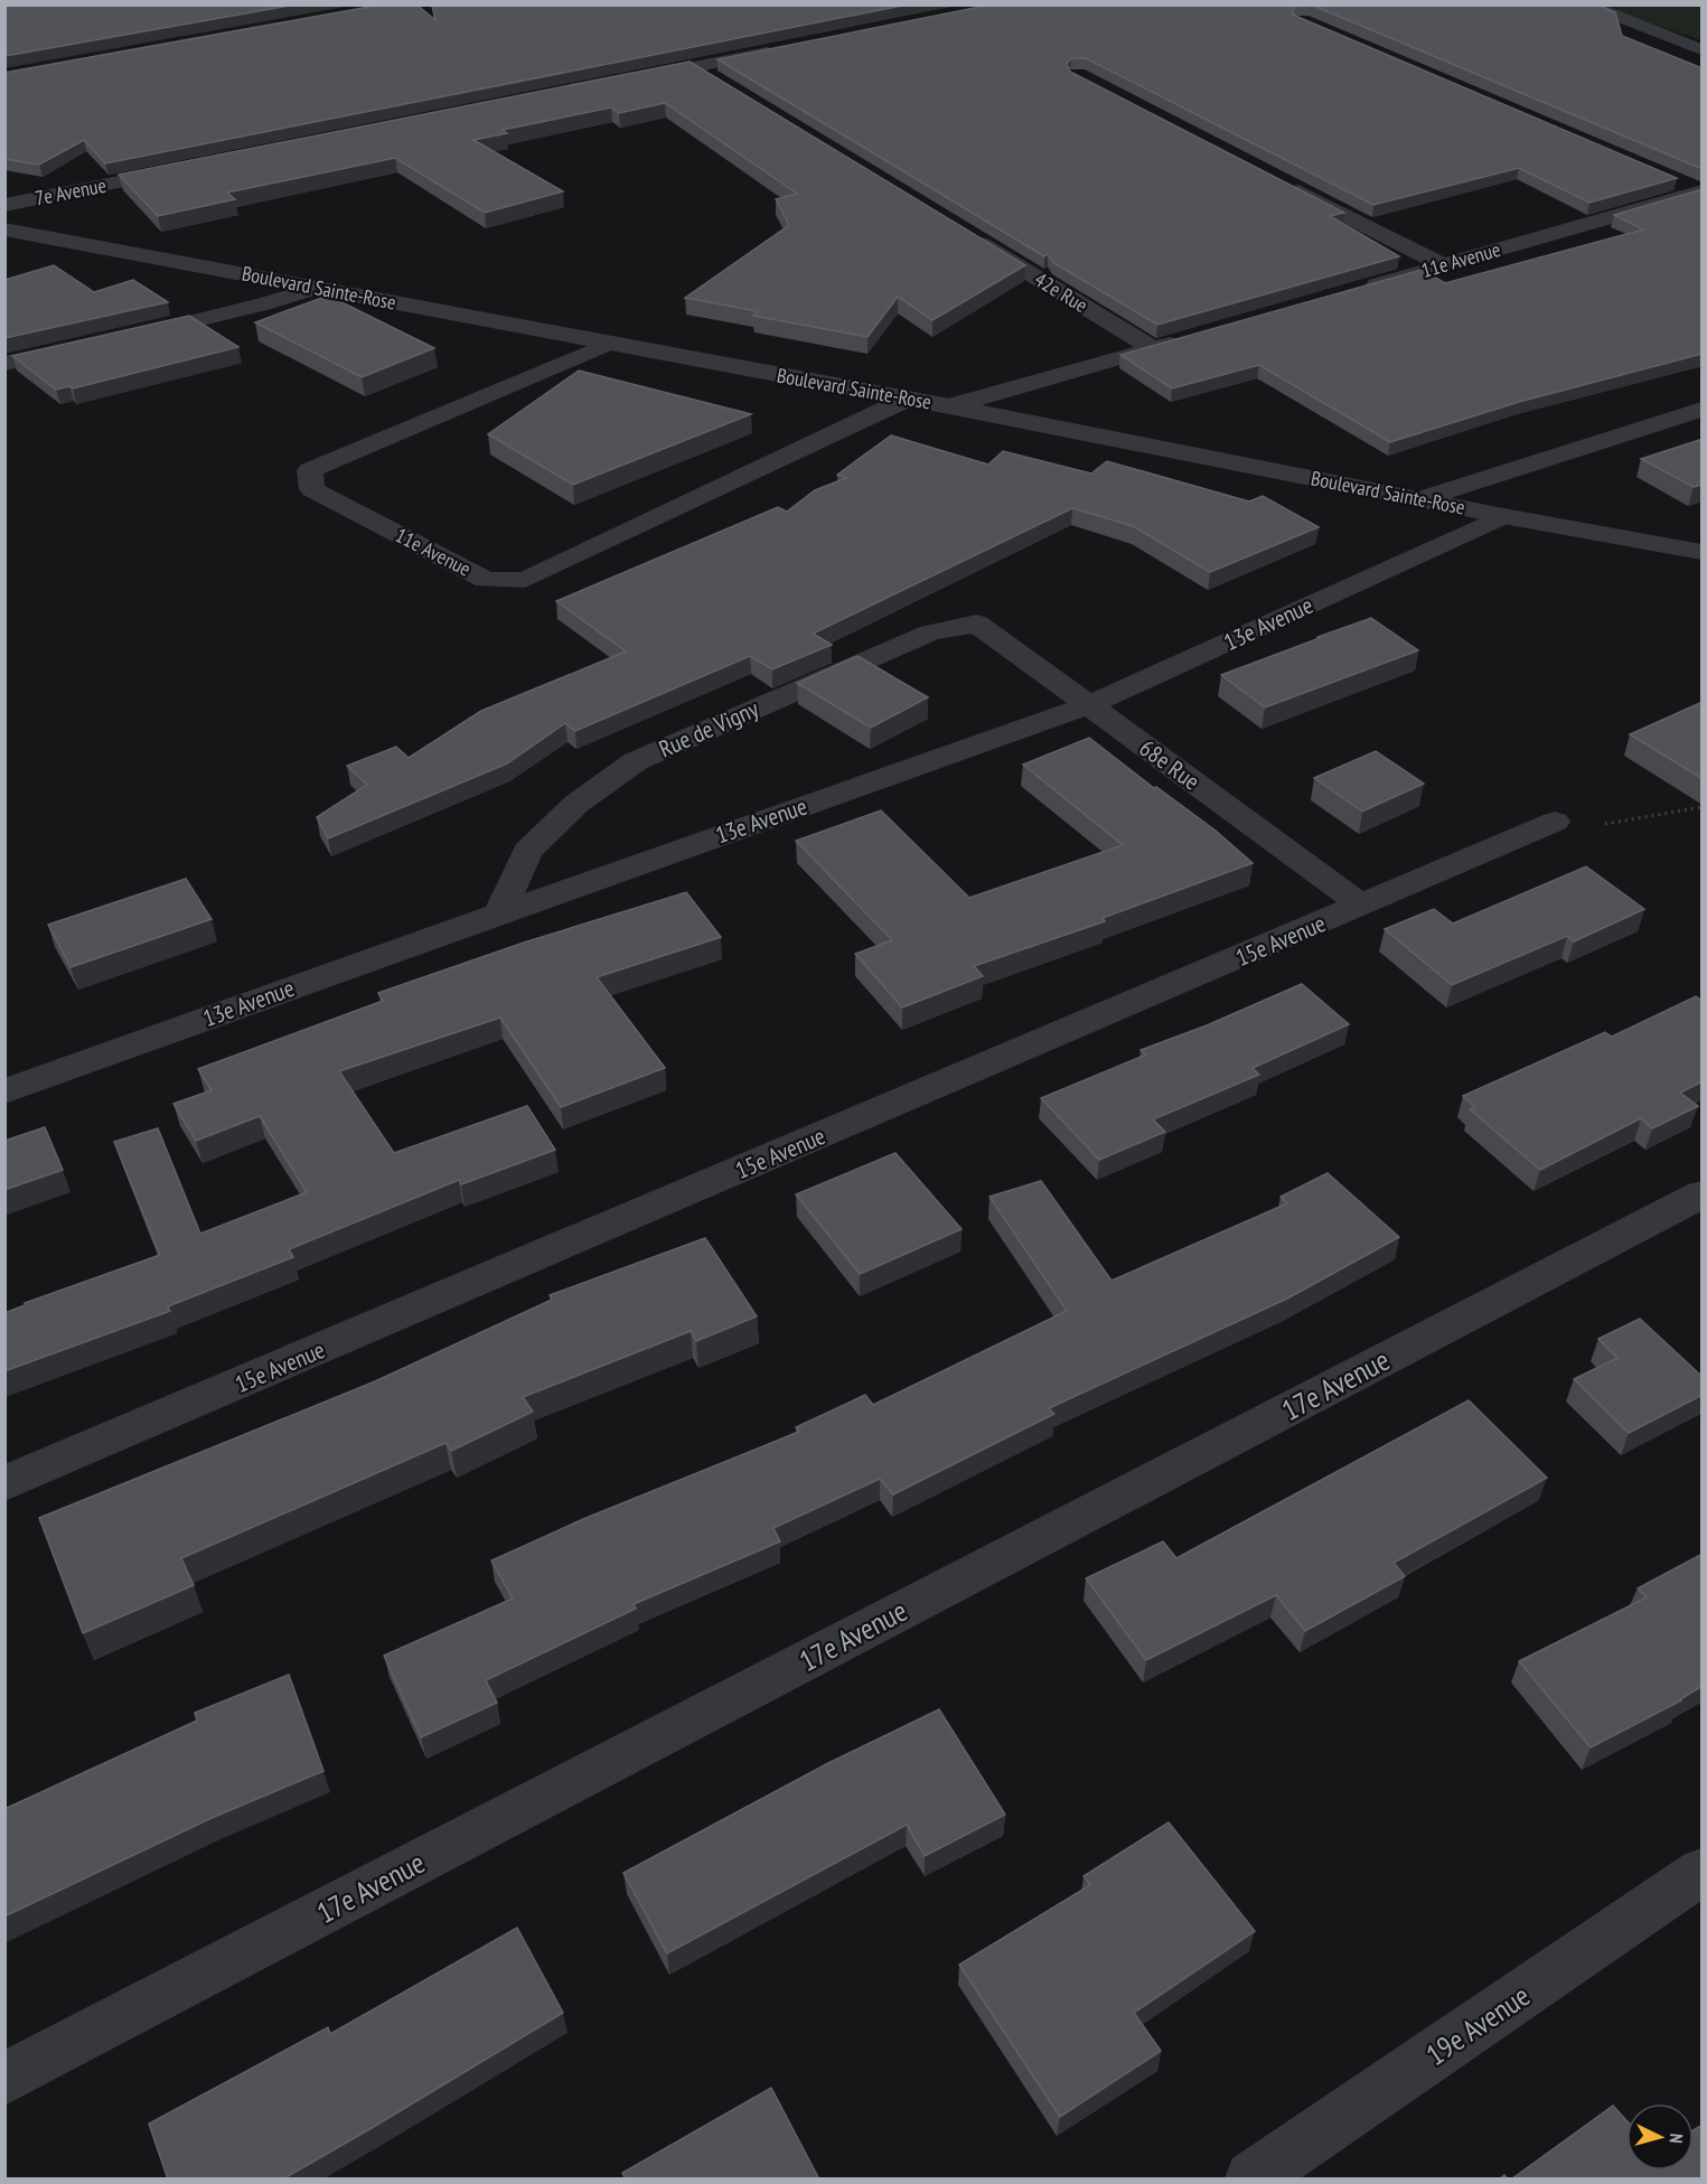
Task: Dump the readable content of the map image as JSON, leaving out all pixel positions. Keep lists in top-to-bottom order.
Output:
{
  "streets": {
    "street": [
      "7e Avenue",
      "11e Avenue",
      "Boulevard Sainte-Rose",
      "42e Rue",
      "13e Avenue",
      "Rue de Vigny",
      "68e Rue",
      "15e Avenue",
      "17e Avenue",
      "19e Avenue"
    ]
  },
  "crossings": [
    ["11e Avenue", "Boulevard Sainte-Rose"],
    ["Boulevard Sainte-Rose", "13e Avenue"],
    ["13e Avenue", "Rue de Vigny"],
    ["13e Avenue", "68e Rue"],
    ["Rue de Vigny", "68e Rue"],
    ["68e Rue", "15e Avenue"]
  ],
  "north": "right"
}
